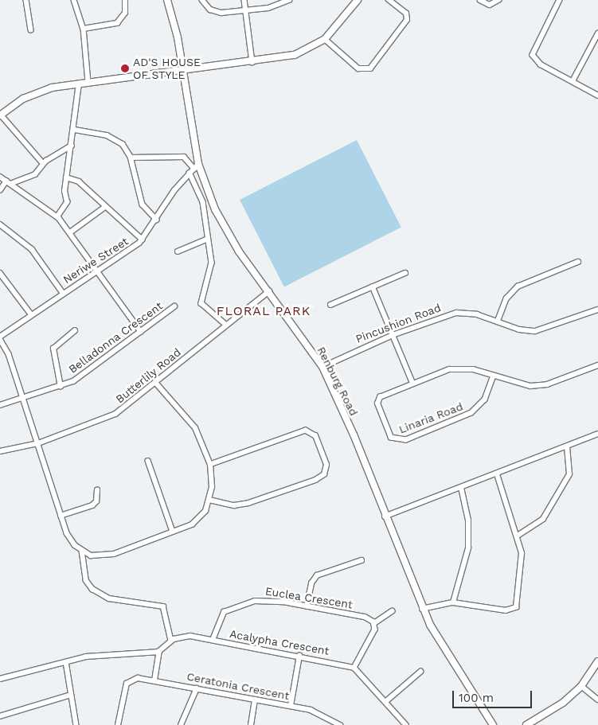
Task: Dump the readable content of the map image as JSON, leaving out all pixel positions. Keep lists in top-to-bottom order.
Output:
{
  "streets": {
    "street": [
      "Neriwe Street",
      "Pincushion Road",
      "Belladonna Crescent",
      "Butterlily Road",
      "Renburg Road",
      "Linaria Road",
      "Euclea Crescent",
      "Acalypha Crescent",
      "Ceratonia Crescent"
    ]
  },
  "crossings": [
    ["Neriwe Street", "Renburg Road"],
    ["Pincushion Road", "Renburg Road"],
    ["Butterlily Road", "Renburg Road"],
    ["Euclea Crescent", "Acalypha Crescent"]
  ],
  "districts": ["FLORAL PARK"],
  "places": ["AD'S HOUSE OF STYLE"],
  "scale_bar": "100 m"
}
